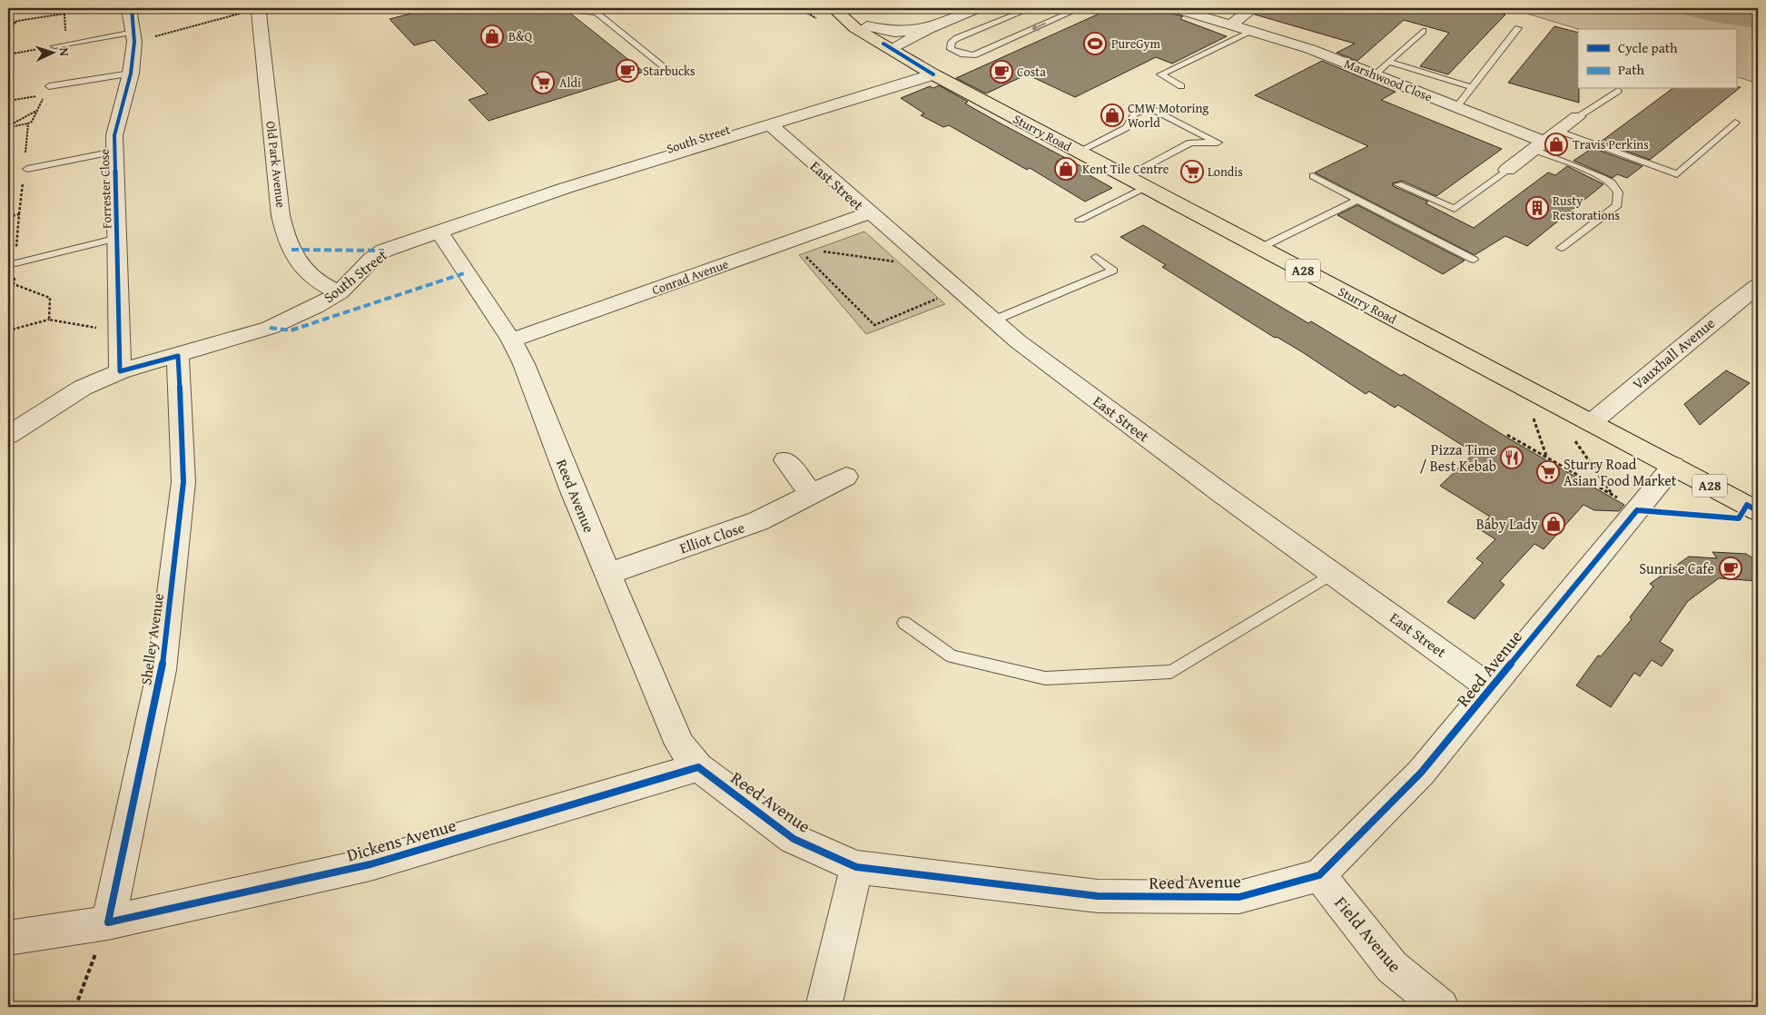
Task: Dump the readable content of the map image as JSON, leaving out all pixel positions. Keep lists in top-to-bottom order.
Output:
{
  "streets": {
    "highway": ["Sturry Road", "A28"],
    "street": [
      "Marshwood Close",
      "South Street",
      "Old Park Avenue",
      "East Street",
      "Forrester Close",
      "Conrad Avenue",
      "Vauxhall Avenue",
      "Reed Avenue",
      "Elliot Close",
      "Shelley Avenue",
      "Dickens Avenue",
      "Field Avenue"
    ]
  },
  "crossings": [
    ["Sturry Road", "South Street"],
    ["Sturry Road", "Vauxhall Avenue"],
    ["Sturry Road", "Reed Avenue"],
    ["South Street", "Old Park Avenue"],
    ["South Street", "East Street"],
    ["South Street", "Forrester Close"],
    ["South Street", "Reed Avenue"],
    ["South Street", "Shelley Avenue"],
    ["East Street", "Conrad Avenue"],
    ["East Street", "Reed Avenue"],
    ["Conrad Avenue", "Reed Avenue"],
    ["Reed Avenue", "Elliot Close"],
    ["Reed Avenue", "Dickens Avenue"],
    ["Reed Avenue", "Field Avenue"],
    ["Shelley Avenue", "Dickens Avenue"]
  ],
  "places": {
    "shop": [
      "B&Q",
      "CMW Motoring World",
      "Travis Perkins",
      "Kent Tile Centre",
      "Baby Lady"
    ],
    "sports": ["PureGym"],
    "cafe": ["Starbucks", "Costa", "Sunrise Cafe"],
    "supermarket": ["Aldi", "Londis", "Sturry Road Asian Food Market"],
    "building": ["Rusty Restorations"],
    "restaurant": ["Pizza Time / Best Kebab"]
  },
  "legend": ["Cycle path", "Path"],
  "north": "right"
}
